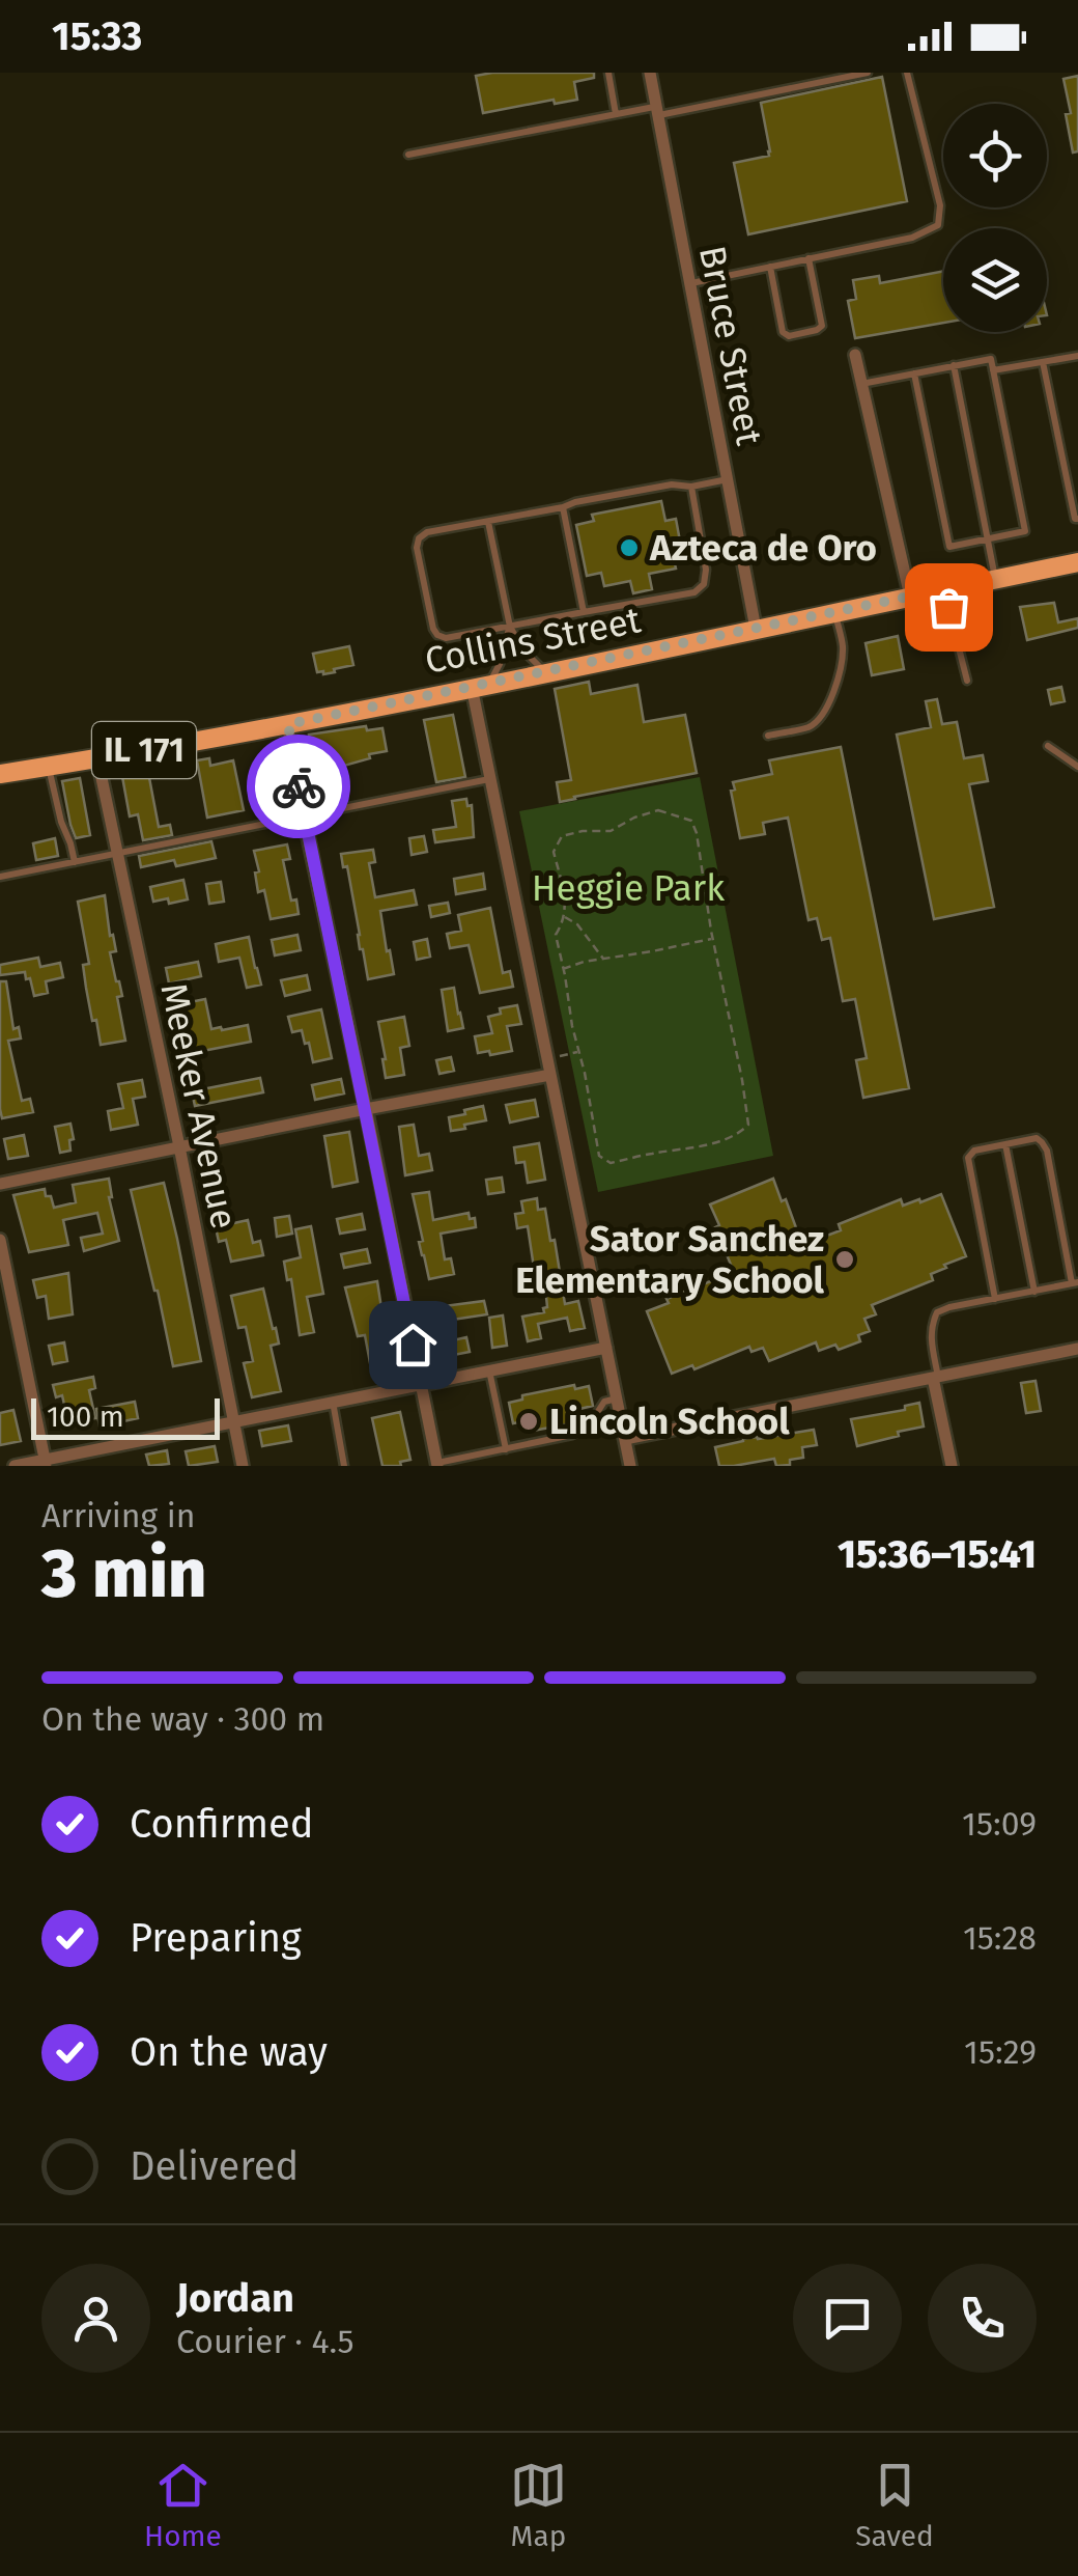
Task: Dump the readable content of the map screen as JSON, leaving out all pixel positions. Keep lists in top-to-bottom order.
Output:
{
  "streets": {
    "main road": ["Collins Street", "IL 171"],
    "street": ["Bruce Street", "Meeker Avenue"]
  },
  "crossings": [
    ["Bruce Street", "Collins Street"],
    ["Collins Street", "Meeker Avenue"]
  ],
  "parks": ["Heggie Park"],
  "places": ["Azteca de Oro", "Sator Sanchez Elementary School", "Lincoln School"],
  "scale_bar": "100 m",
  "page": {
    "status": "15:33",
    "scale": "100 m",
    "heading": ["3 min", "Arriving in", "15:36–15:41"],
    "panel": ["Jordan", "Courier · 4.5"],
    "bar": "On the way · 300 m",
    "list": [
      ["Confirmed", "15:09"],
      ["Preparing", "15:28"],
      ["On the way", "15:29"],
      "Delivered"
    ],
    "tabs": ["Home", "Map", "Saved"]
  }
}
